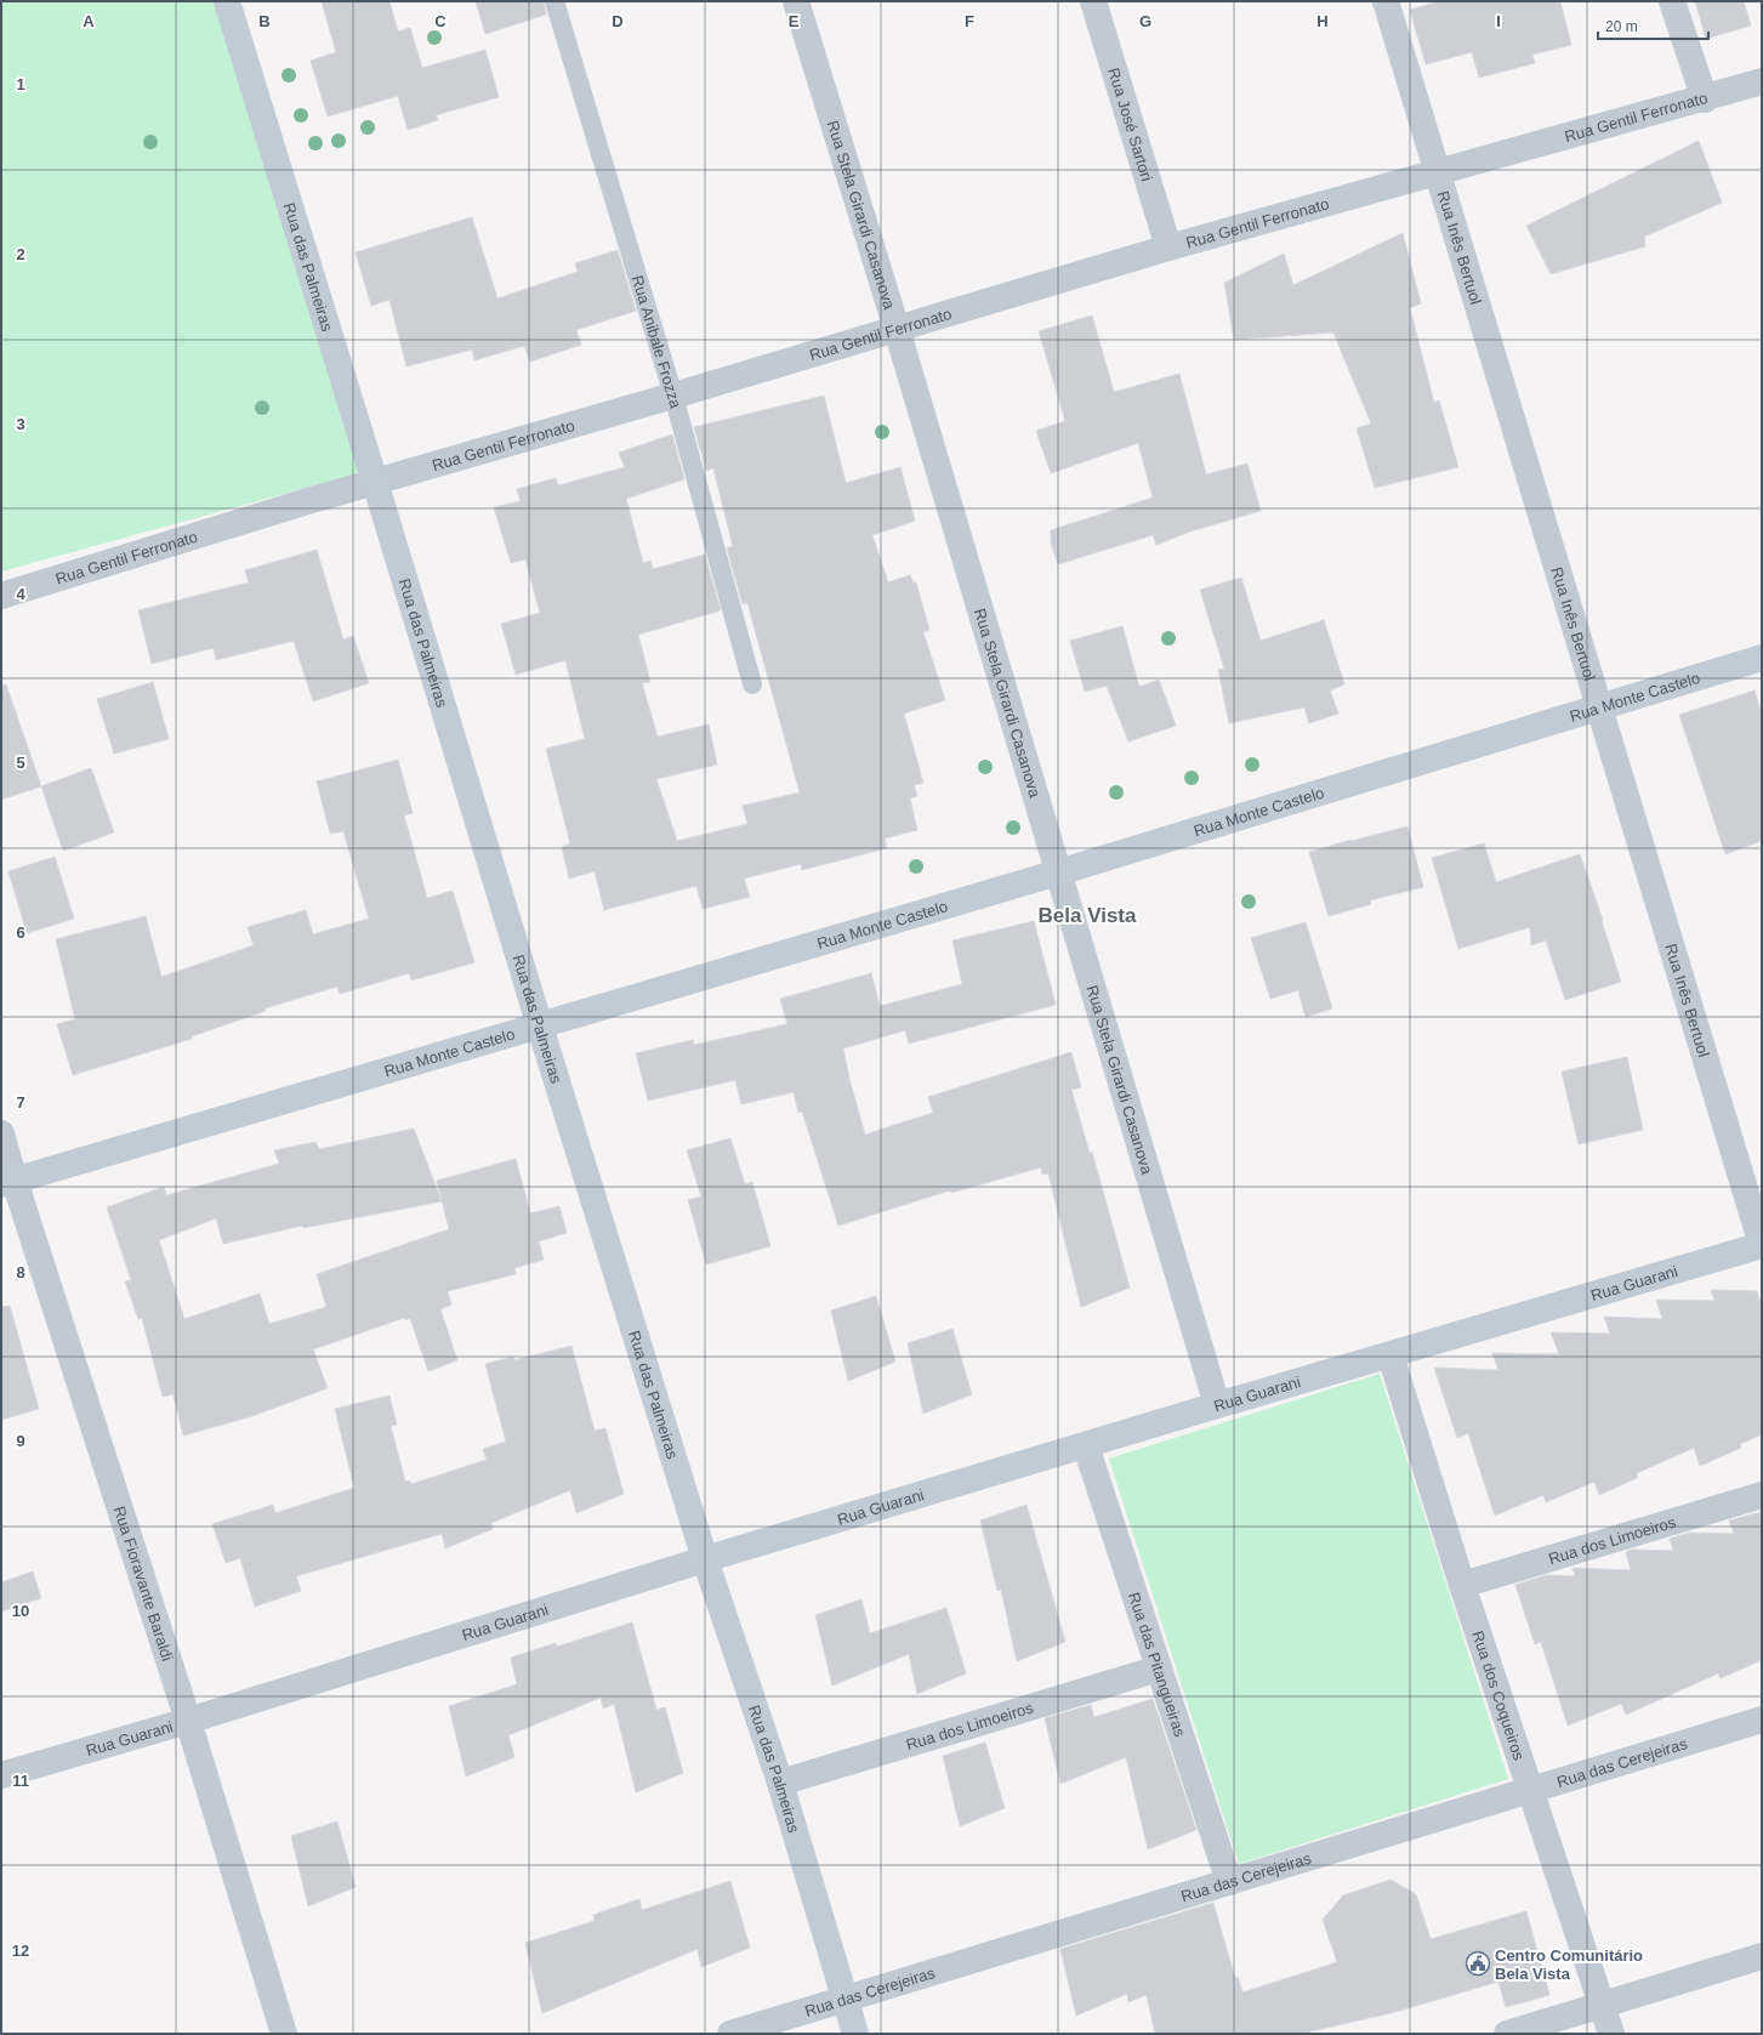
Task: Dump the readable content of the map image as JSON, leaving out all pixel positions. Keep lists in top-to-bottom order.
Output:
{
  "streets": {
    "street": [
      "Rua Gentil Ferronato",
      "Rua José Sartori",
      "Rua Stela Girardi Casanova",
      "Rua Inês Bertuol",
      "Rua das Palmeiras",
      "Rua Monte Castelo",
      "Rua Guarani",
      "Rua dos Limoeiros",
      "Rua Fioravante Baraldi",
      "Rua das Pitangueiras",
      "Rua dos Coqueiros",
      "Rua das Cerejeiras"
    ],
    "lane": ["Rua Anibale Frozza"]
  },
  "crossings": [
    ["Rua Gentil Ferronato", "Rua José Sartori"],
    ["Rua Gentil Ferronato", "Rua Stela Girardi Casanova"],
    ["Rua Gentil Ferronato", "Rua Inês Bertuol"],
    ["Rua Gentil Ferronato", "Rua das Palmeiras"],
    ["Rua Gentil Ferronato", "Rua Anibale Frozza"],
    ["Rua Stela Girardi Casanova", "Rua Monte Castelo"],
    ["Rua Stela Girardi Casanova", "Rua Guarani"],
    ["Rua Inês Bertuol", "Rua Monte Castelo"],
    ["Rua Inês Bertuol", "Rua Guarani"],
    ["Rua das Palmeiras", "Rua Monte Castelo"],
    ["Rua das Palmeiras", "Rua Guarani"],
    ["Rua das Palmeiras", "Rua dos Limoeiros"],
    ["Rua das Palmeiras", "Rua das Cerejeiras"],
    ["Rua Monte Castelo", "Rua Fioravante Baraldi"],
    ["Rua Guarani", "Rua Fioravante Baraldi"],
    ["Rua Guarani", "Rua das Pitangueiras"],
    ["Rua Guarani", "Rua dos Coqueiros"],
    ["Rua dos Limoeiros", "Rua das Pitangueiras"],
    ["Rua dos Limoeiros", "Rua dos Coqueiros"],
    ["Rua das Pitangueiras", "Rua das Cerejeiras"],
    ["Rua dos Coqueiros", "Rua das Cerejeiras"]
  ],
  "districts": ["Bela Vista"],
  "places": {
    "public building": ["Centro Comunitário Bela Vista"]
  },
  "scale_bar": "20 m",
  "grid": {
    "columns": [
      "A",
      "B",
      "C",
      "D",
      "E",
      "F",
      "G",
      "H",
      "I"
    ],
    "rows": [
      "1",
      "2",
      "3",
      "4",
      "5",
      "6",
      "7",
      "8",
      "9",
      "10",
      "11",
      "12"
    ]
  }
}
